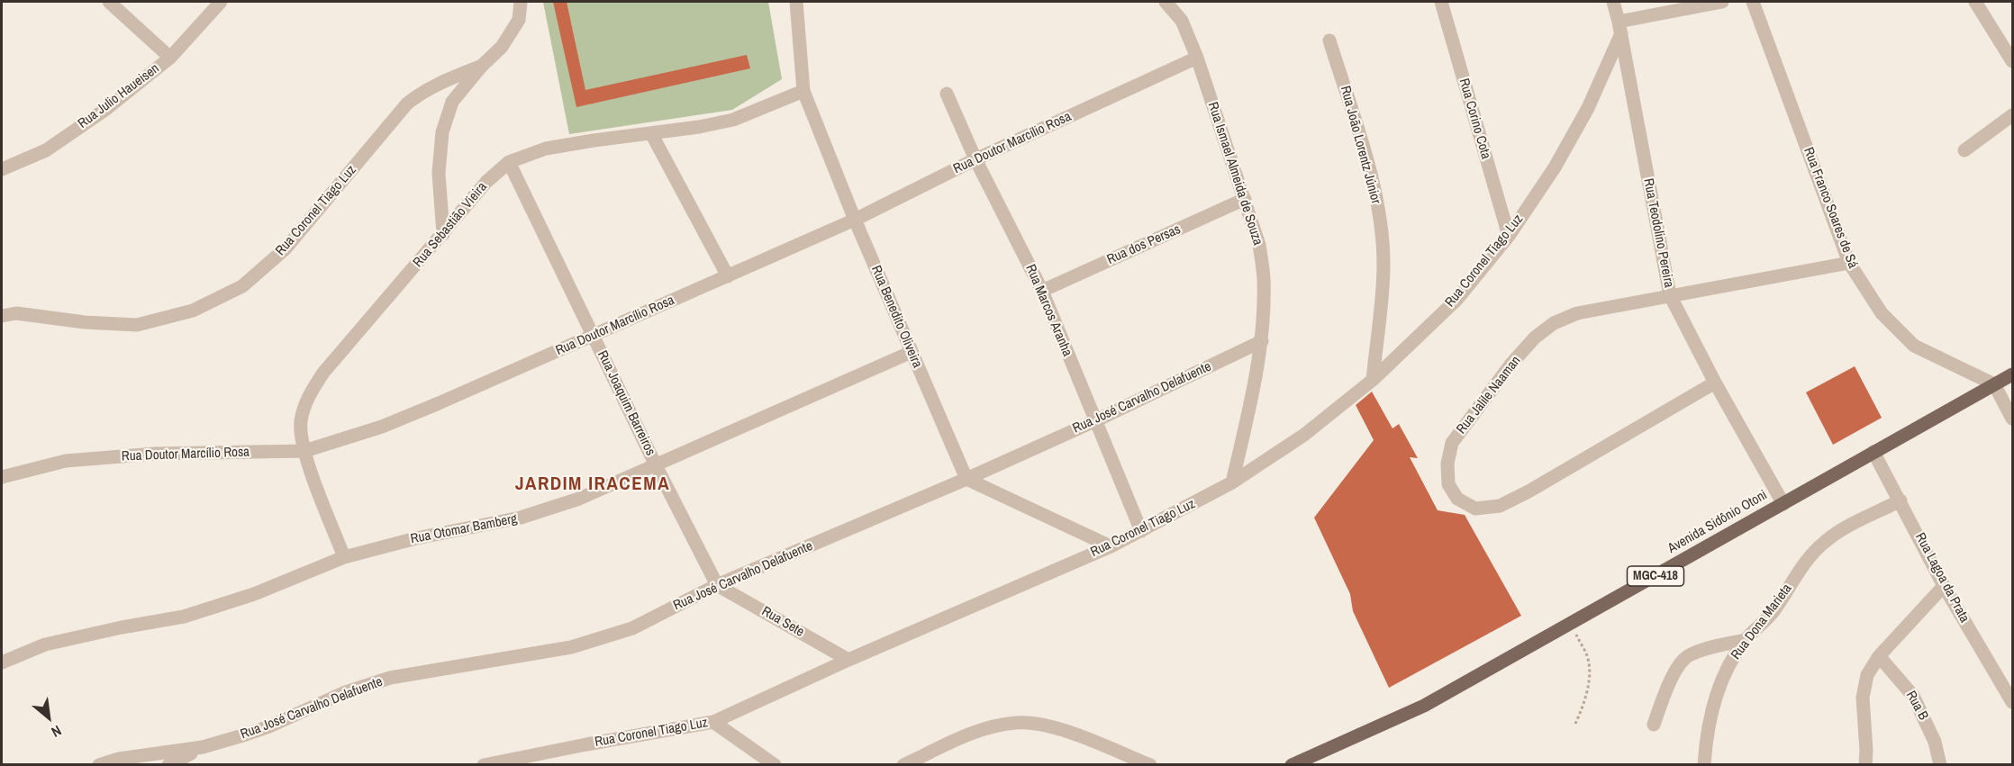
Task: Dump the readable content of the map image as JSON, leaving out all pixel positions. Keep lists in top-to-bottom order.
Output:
{
  "streets": {
    "main road": ["Avenida Sidônio Otoni", "MGC-418"],
    "street": [
      "Rua Julio Haueisen",
      "Rua Corino Cota",
      "Rua Doutor Marcílio Rosa",
      "Rua João Lorentz Júnior",
      "Rua Ismael Almeida de Souza",
      "Rua Franco Soares de Sá",
      "Rua Coronel Tiago Luz",
      "Rua Sebastião Vieira",
      "Rua Teodolino Pereira",
      "Rua dos Persas",
      "Rua Marcos Aranha",
      "Rua Benedito Oliveira",
      "Rua Jalile Naaman",
      "Rua José Carvalho Delafuente",
      "Rua Joaquim Barreiros",
      "Rua Otomar Bamberg",
      "Rua Lagoa da Prata",
      "Rua Sete",
      "Rua Dona Marieta",
      "Rua B"
    ]
  },
  "crossings": [
    ["Rua Corino Cota", "Rua Coronel Tiago Luz"],
    ["Rua Doutor Marcílio Rosa", "Rua Ismael Almeida de Souza"],
    ["Rua Doutor Marcílio Rosa", "Rua Sebastião Vieira"],
    ["Rua Doutor Marcílio Rosa", "Rua Marcos Aranha"],
    ["Rua Doutor Marcílio Rosa", "Rua Benedito Oliveira"],
    ["Rua Doutor Marcílio Rosa", "Rua Joaquim Barreiros"],
    ["Rua João Lorentz Júnior", "Rua Coronel Tiago Luz"],
    ["Rua Ismael Almeida de Souza", "Rua Coronel Tiago Luz"],
    ["Rua Ismael Almeida de Souza", "Rua dos Persas"],
    ["Rua Ismael Almeida de Souza", "Rua José Carvalho Delafuente"],
    ["Rua Franco Soares de Sá", "Rua Jalile Naaman"],
    ["Rua Franco Soares de Sá", "Avenida Sidônio Otoni"],
    ["Rua Coronel Tiago Luz", "Rua Teodolino Pereira"],
    ["Rua Coronel Tiago Luz", "Rua Marcos Aranha"],
    ["Rua Coronel Tiago Luz", "Rua Sete"],
    ["Rua Sebastião Vieira", "Rua Benedito Oliveira"],
    ["Rua Sebastião Vieira", "Rua Joaquim Barreiros"],
    ["Rua Sebastião Vieira", "Rua Otomar Bamberg"],
    ["Rua Teodolino Pereira", "Rua Jalile Naaman"],
    ["Rua Teodolino Pereira", "Avenida Sidônio Otoni"],
    ["Rua dos Persas", "Rua Marcos Aranha"],
    ["Rua Marcos Aranha", "Rua José Carvalho Delafuente"],
    ["Rua Benedito Oliveira", "Rua José Carvalho Delafuente"],
    ["Rua Benedito Oliveira", "Rua Otomar Bamberg"],
    ["Rua José Carvalho Delafuente", "Rua Joaquim Barreiros"],
    ["Rua José Carvalho Delafuente", "Rua Sete"],
    ["Rua Joaquim Barreiros", "Rua Otomar Bamberg"],
    ["Rua Joaquim Barreiros", "Rua Sete"],
    ["Avenida Sidônio Otoni", "Rua Lagoa da Prata"],
    ["Rua Lagoa da Prata", "Rua Dona Marieta"]
  ],
  "districts": ["JARDIM IRACEMA"],
  "north": "bottom right"
}
